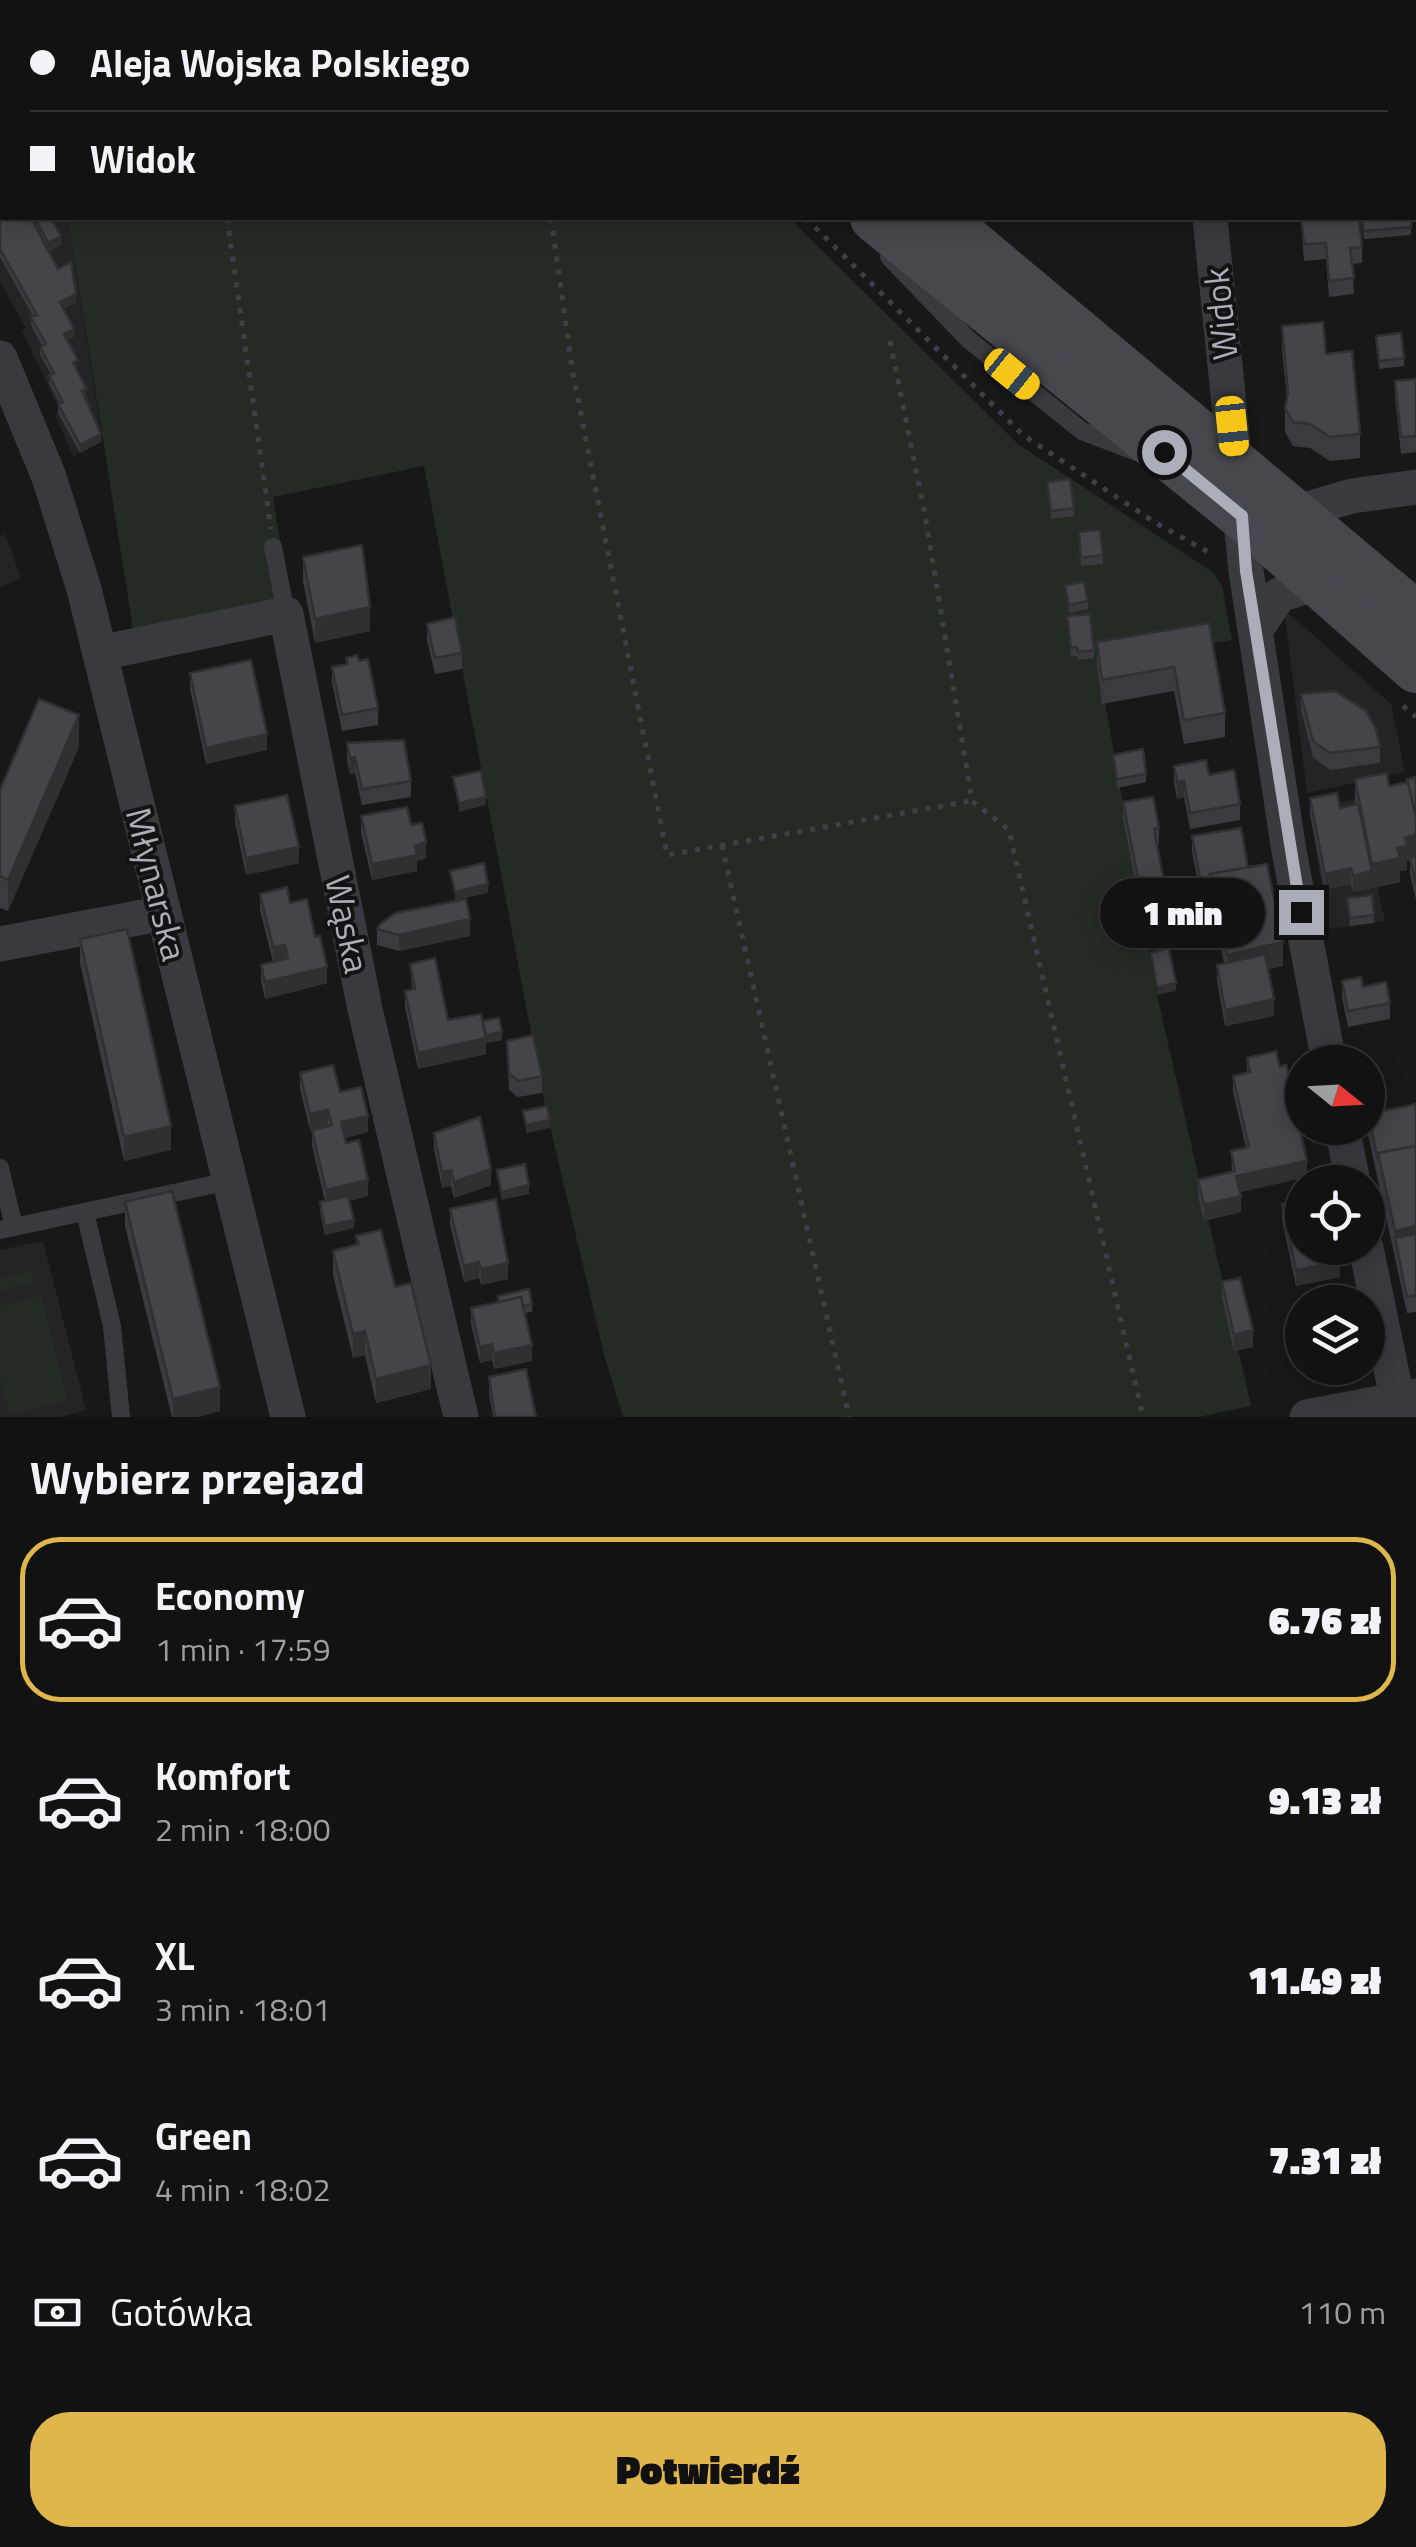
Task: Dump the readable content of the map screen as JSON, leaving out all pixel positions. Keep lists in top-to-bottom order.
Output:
{
  "streets": {
    "street": ["Widok", "Młynarska", "Wąska"]
  },
  "north": "right",
  "page": {
    "banner": ["Aleja Wojska Polskiego", "Widok"],
    "bubble": "1 min",
    "heading": "Wybierz przejazd",
    "list": [
      {
        "name": "Economy",
        "note": "1 min · 17:59",
        "value": "6.76 zł"
      },
      {
        "name": "Komfort",
        "note": "2 min · 18:00",
        "value": "9.13 zł"
      },
      {
        "name": "XL",
        "note": "3 min · 18:01",
        "value": "11.49 zł"
      },
      {
        "name": "Green",
        "note": "4 min · 18:02",
        "value": "7.31 zł"
      }
    ],
    "pay": ["Gotówka", "110 m"],
    "buttons": "Potwierdź"
  }
}
